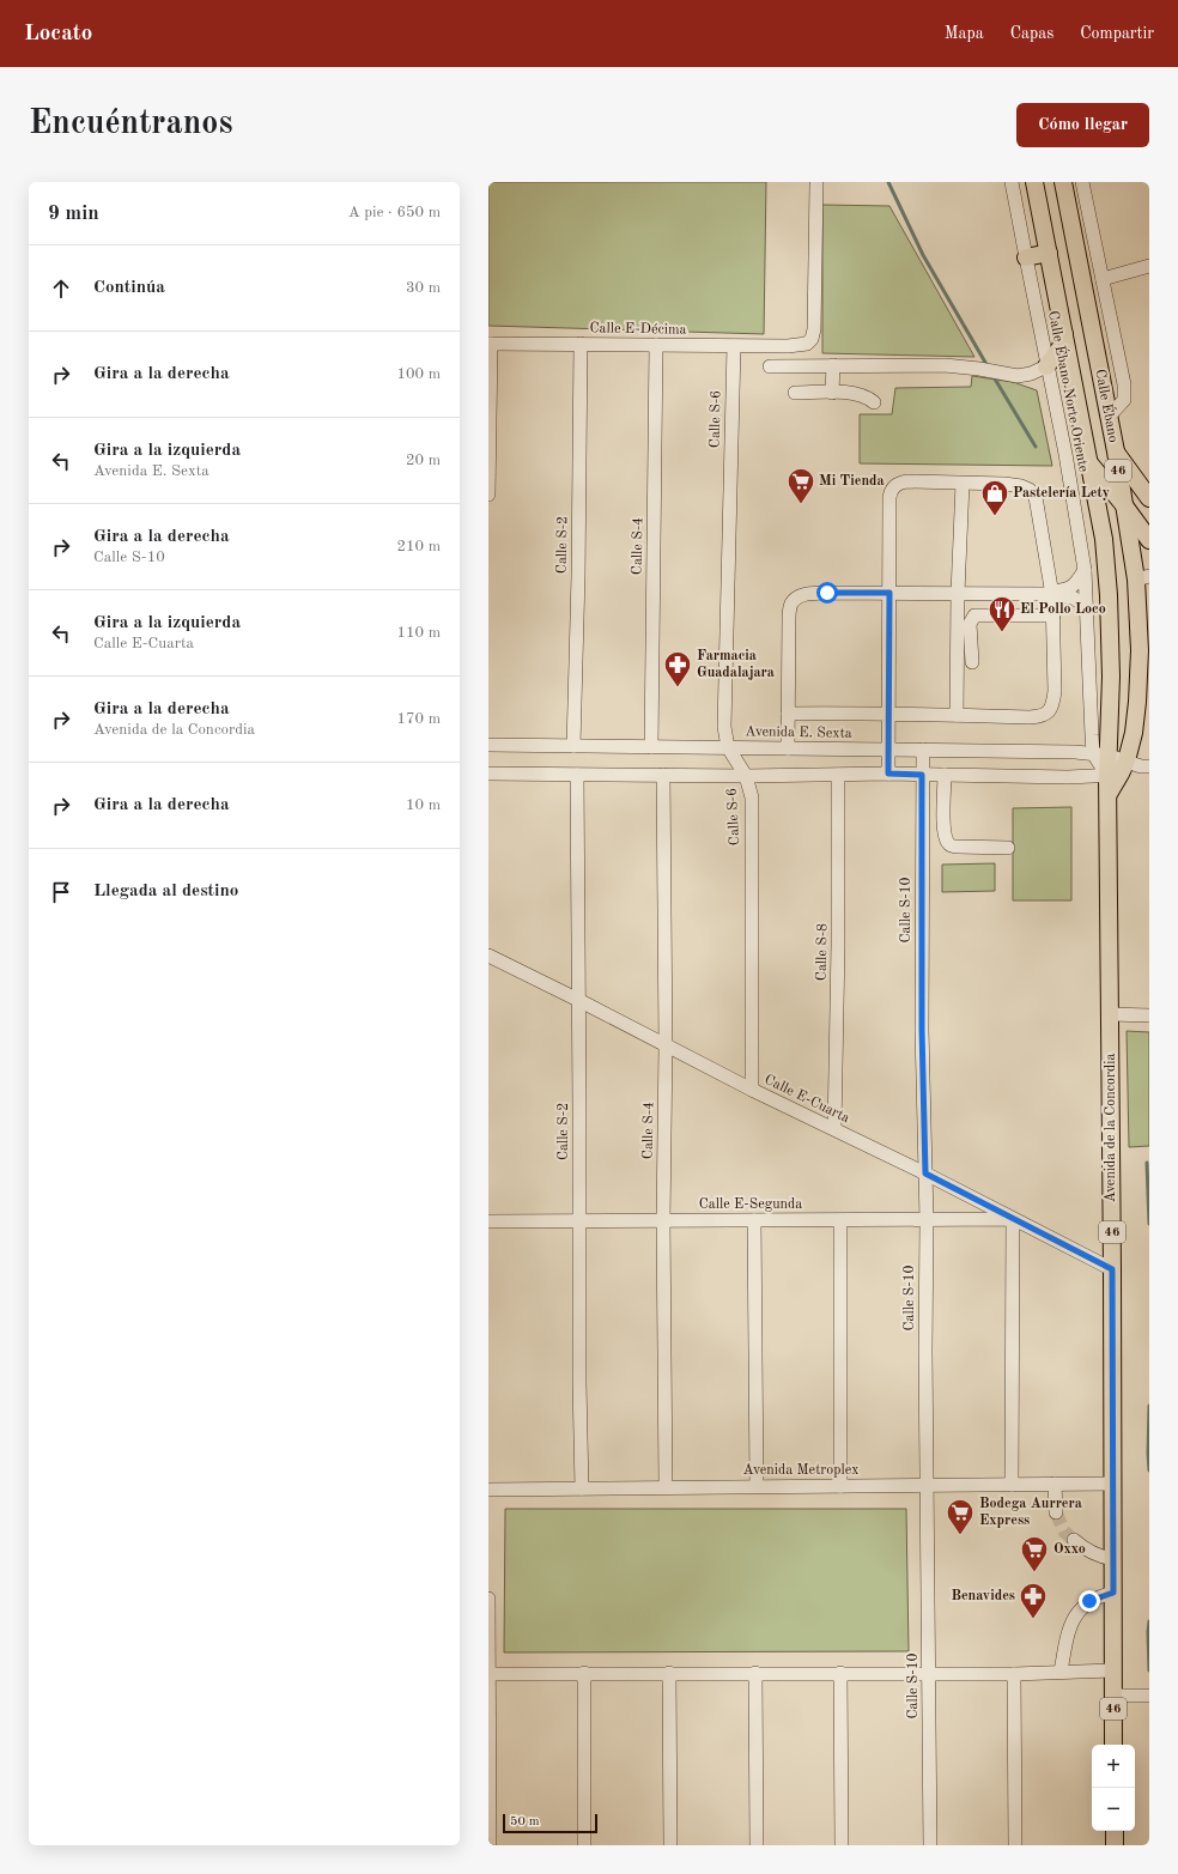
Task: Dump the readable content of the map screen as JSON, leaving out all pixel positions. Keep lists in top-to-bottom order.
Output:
{
  "streets": {
    "main road": ["Calle Ébano", "46", "Avenida de la Concordia"],
    "street": [
      "Calle E-Décima",
      "Calle Ébano Norte Oriente",
      "Calle S-6",
      "Calle S-2",
      "Calle S-4",
      "Avenida E. Sexta",
      "Calle S-10",
      "Calle S-8",
      "Calle E-Cuarta",
      "Calle E-Segunda",
      "Avenida Metroplex"
    ]
  },
  "crossings": [
    ["Calle E-Décima", "Calle S-6"],
    ["Calle E-Décima", "Calle S-2"],
    ["Calle E-Décima", "Calle S-4"],
    ["Calle Ébano Norte Oriente", "Calle Ébano"],
    ["Calle Ébano Norte Oriente", "Avenida E. Sexta"],
    ["Calle Ébano", "Avenida E. Sexta"],
    ["Calle Ébano", "Avenida de la Concordia"],
    ["Calle S-6", "Avenida E. Sexta"],
    ["Calle S-6", "Calle E-Cuarta"],
    ["Calle S-2", "Avenida E. Sexta"],
    ["Calle S-2", "Calle E-Cuarta"],
    ["Calle S-2", "Calle E-Segunda"],
    ["Calle S-2", "Avenida Metroplex"],
    ["Calle S-4", "Avenida E. Sexta"],
    ["Calle S-4", "Calle E-Cuarta"],
    ["Calle S-4", "Calle E-Segunda"],
    ["Calle S-4", "Avenida Metroplex"],
    ["Avenida E. Sexta", "Calle S-10"],
    ["Calle S-10", "Calle E-Cuarta"],
    ["Calle S-10", "Calle E-Segunda"],
    ["Calle S-10", "Avenida Metroplex"],
    ["Calle S-8", "Calle E-Cuarta"],
    ["Calle E-Cuarta", "Avenida de la Concordia"],
    ["Calle E-Cuarta", "Calle E-Segunda"],
    ["Avenida de la Concordia", "Avenida Metroplex"]
  ],
  "places": {
    "supermarket": ["Mi Tienda", "Bodega Aurrera Express", "Oxxo"],
    "shop": ["Pastelería Lety"],
    "restaurant": ["El Pollo Loco"],
    "pharmacy": ["Farmacia Guadalajara", "Benavides"]
  },
  "scale_bar": "50 m",
  "page": {
    "header": "Locato",
    "nav": ["Mapa", "Capas", "Compartir"],
    "buttons": "Cómo llegar",
    "title": "Encuéntranos",
    "heading": ["9 min", "A pie · 650 m"],
    "list": [
      ["Continúa", "30 m"],
      ["Gira a la derecha", "100 m"],
      ["Gira a la izquierda", "Avenida E. Sexta", "20 m"],
      ["Gira a la derecha", "Calle S-10", "210 m"],
      ["Gira a la izquierda", "Calle E-Cuarta", "110 m"],
      ["Gira a la derecha", "Avenida de la Concordia", "170 m"],
      ["Gira a la derecha", "10 m"],
      "Llegada al destino"
    ],
    "map_buttons": ["+", "−"],
    "scale": "50 m"
  }
}
